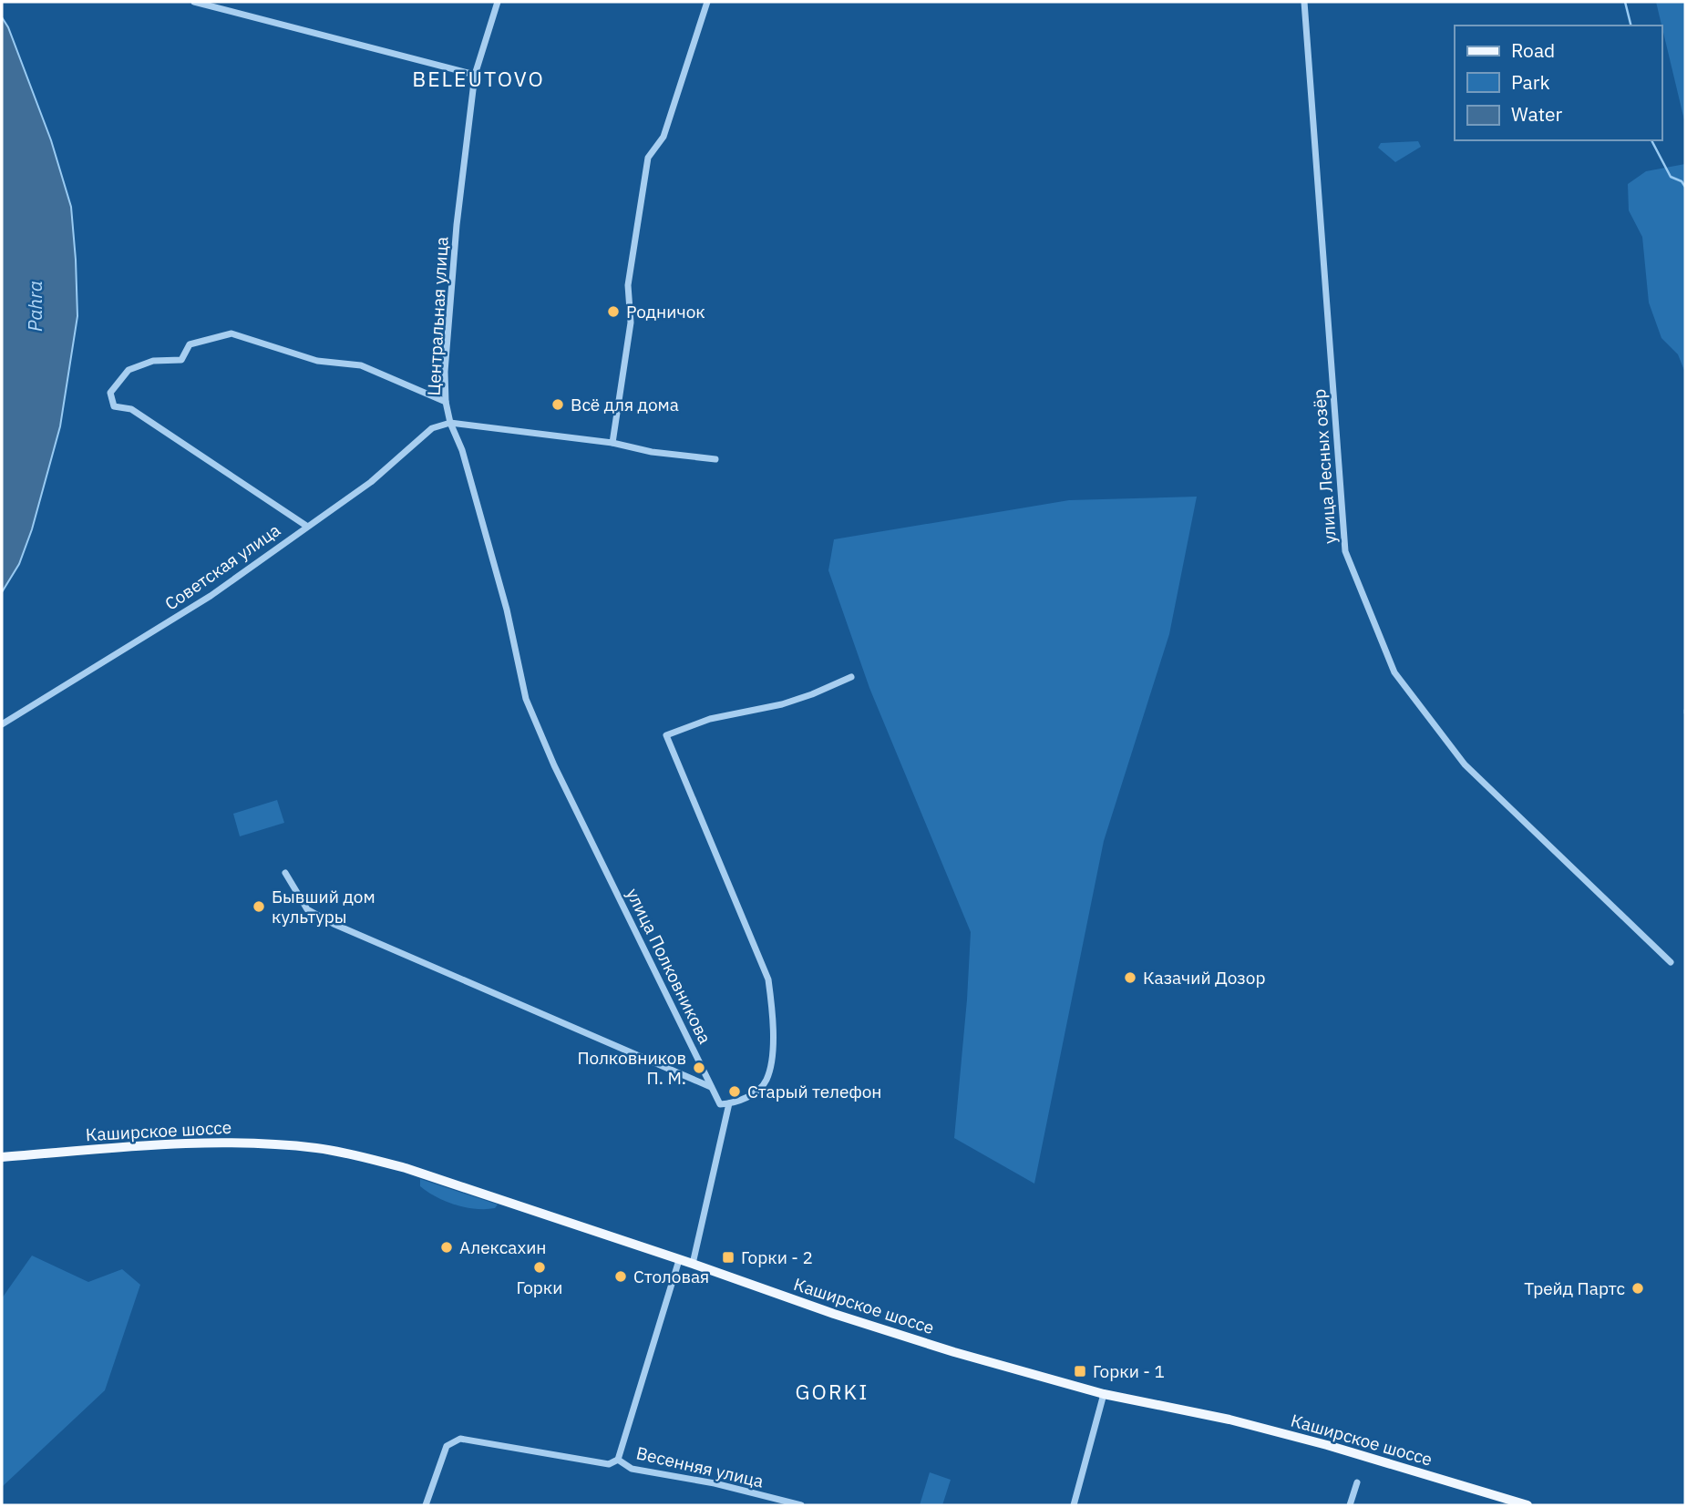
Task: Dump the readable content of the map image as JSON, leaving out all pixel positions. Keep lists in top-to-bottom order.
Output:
{
  "streets": {
    "main road": ["Каширское шоссе"],
    "street": [
      "Центральная улица",
      "улица Лесных озёр",
      "Советская улица",
      "улица Полковникова",
      "Весенняя улица"
    ]
  },
  "crossings": [
    ["Центральная улица", "Советская улица"],
    ["Центральная улица", "улица Полковникова"]
  ],
  "districts": ["BELEUTOVO", "GORKI"],
  "water": ["Pahra"],
  "places": {
    "other": [
      "Родничок",
      "Всё для дома",
      "Бывший дом культуры",
      "Казачий Дозор",
      "Полковников П. М.",
      "Старый телефон",
      "Алексахин",
      "Горки",
      "Столовая",
      "Трейд Партс"
    ],
    "transit": ["Горки - 2", "Горки - 1"]
  },
  "legend": ["Road", "Park", "Water"]
}
